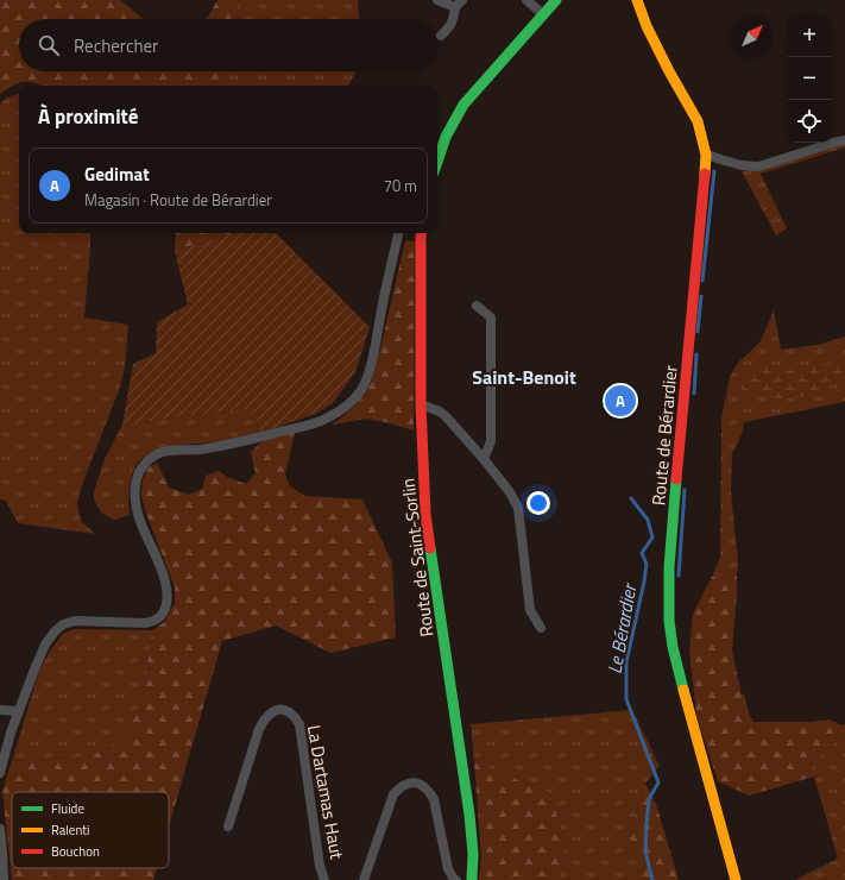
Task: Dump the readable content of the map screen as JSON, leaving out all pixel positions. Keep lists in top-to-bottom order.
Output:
{
  "streets": {
    "main road": ["Route de Bérardier", "Route de Saint-Sorlin"],
    "street": ["La Dartamas Haut"]
  },
  "districts": ["Saint-Benoit"],
  "water": ["Le Bérardier"],
  "legend": ["Fluide", "Ralenti", "Bouchon"],
  "north": "top right",
  "page": {
    "map_buttons": ["+", "−"],
    "search": "Rechercher",
    "heading": "À proximité",
    "list": [
      {
        "mark": "A",
        "name": "Gedimat",
        "note": "Magasin · Route de Bérardier",
        "value": "70 m"
      }
    ],
    "pins": "A"
  }
}
